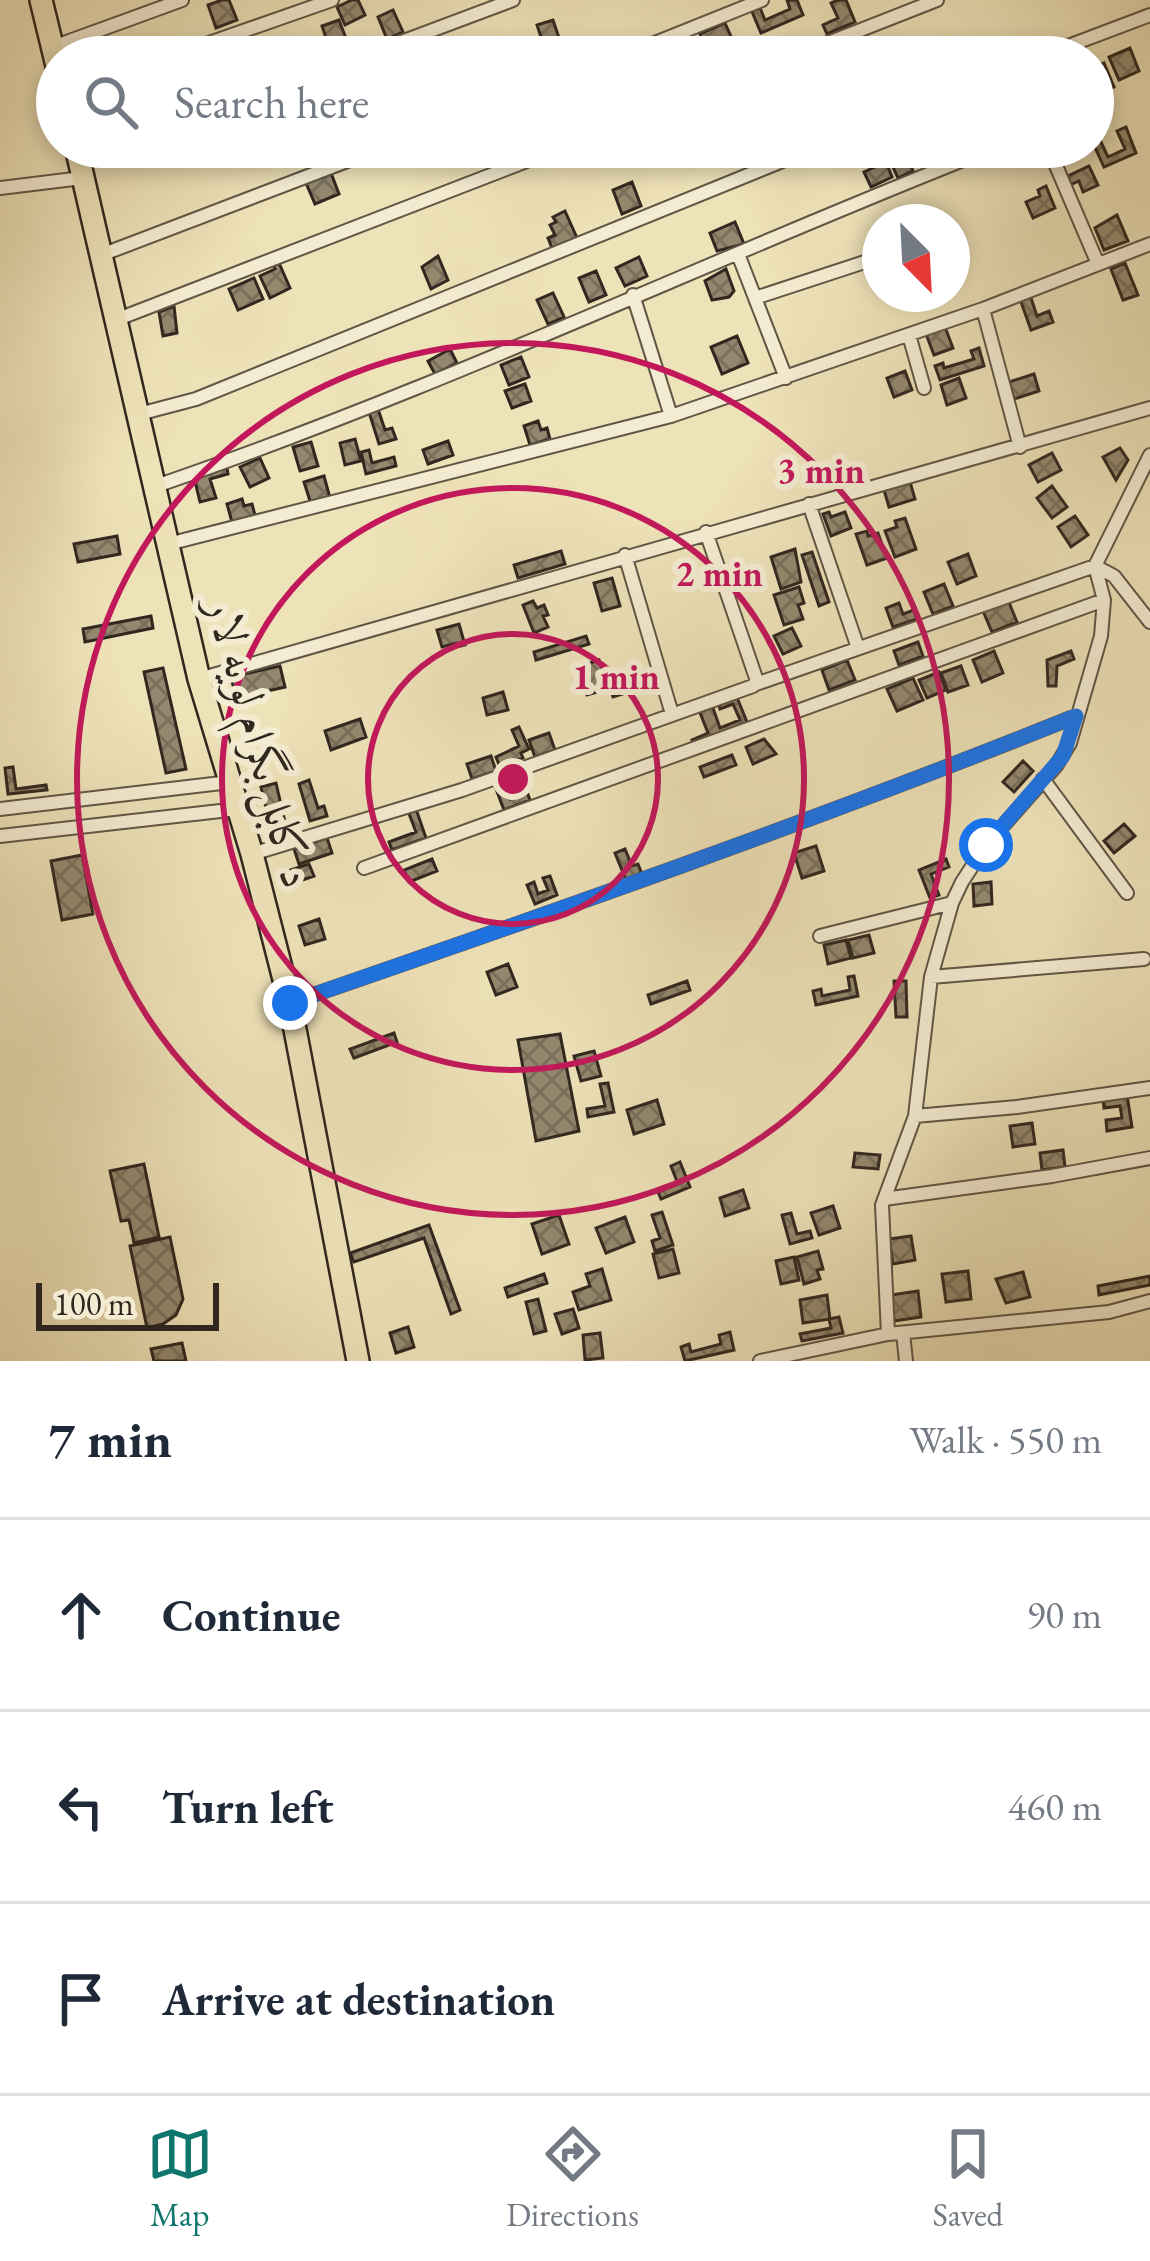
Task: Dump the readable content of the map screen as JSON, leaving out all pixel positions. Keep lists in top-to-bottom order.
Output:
{
  "streets": {
    "highway": ["د کابل بگرام لویه لار"]
  },
  "scale_bar": "100 m",
  "north": "bottom right",
  "page": {
    "search": "Search here",
    "scale": "100 m",
    "heading": ["7 min", "Walk · 550 m"],
    "list": [
      ["Continue", "90 m"],
      ["Turn left", "460 m"],
      "Arrive at destination"
    ],
    "nav": ["Map", "Directions", "Saved"]
  },
  "rings": ["3 min", "2 min", "1 min"]
}
